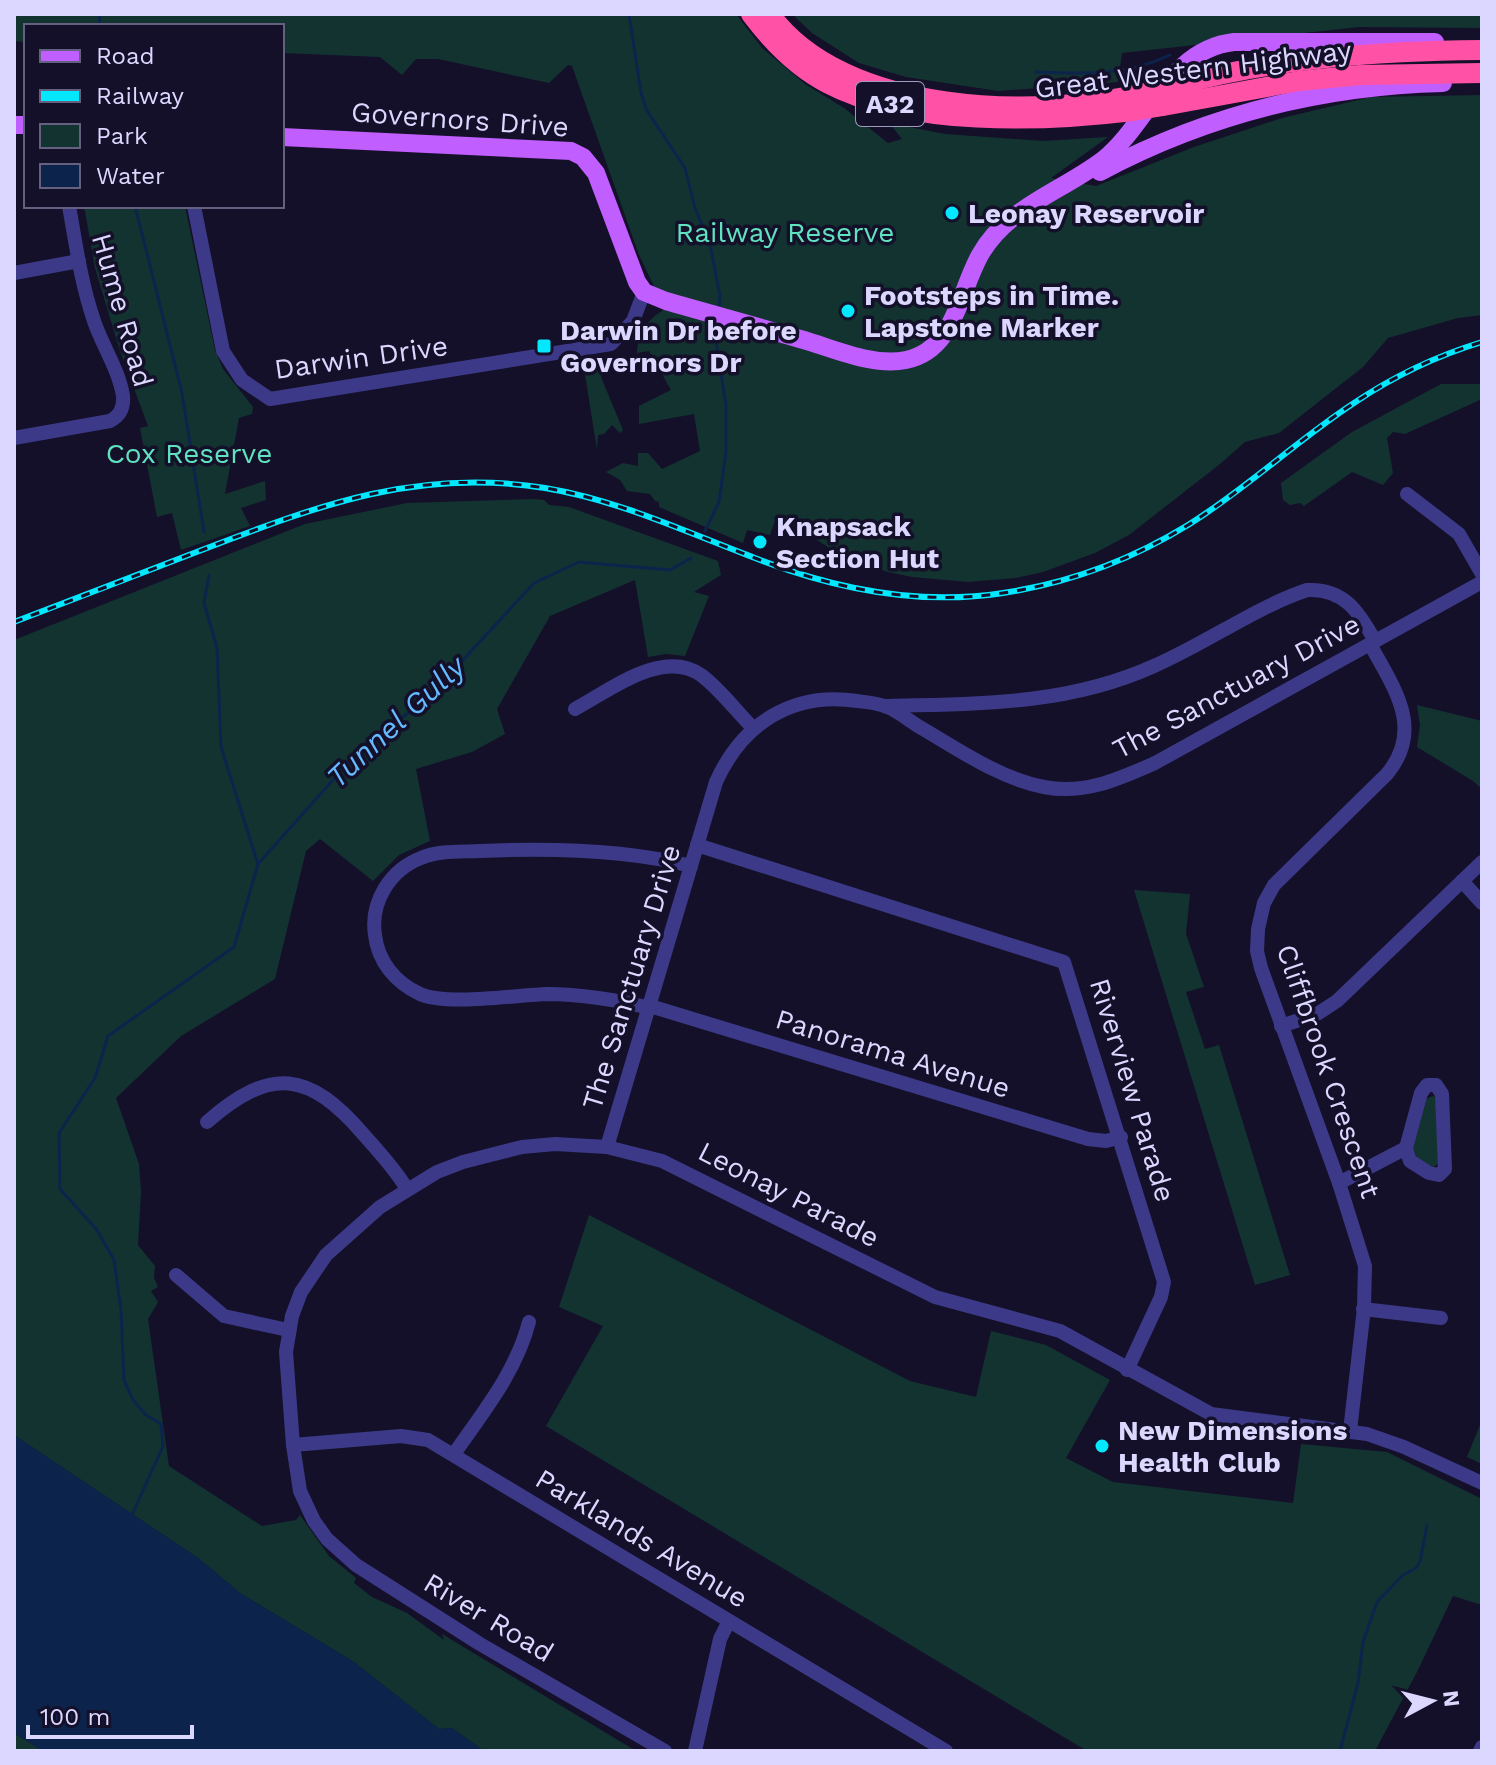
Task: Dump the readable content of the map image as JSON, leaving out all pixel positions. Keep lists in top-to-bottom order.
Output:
{
  "streets": {
    "highway": ["Great Western Highway", "A32"],
    "main road": ["Governors Drive"],
    "street": [
      "Hume Road",
      "Darwin Drive",
      "The Sanctuary Drive",
      "Panorama Avenue",
      "Cliffbrook Crescent",
      "Riverview Parade",
      "Leonay Parade",
      "Parklands Avenue",
      "River Road"
    ]
  },
  "crossings": [
    ["Governors Drive", "Darwin Drive"],
    ["The Sanctuary Drive", "Panorama Avenue"],
    ["The Sanctuary Drive", "Cliffbrook Crescent"],
    ["The Sanctuary Drive", "Riverview Parade"],
    ["The Sanctuary Drive", "Leonay Parade"],
    ["Panorama Avenue", "Riverview Parade"],
    ["Cliffbrook Crescent", "Leonay Parade"],
    ["Riverview Parade", "Leonay Parade"],
    ["Leonay Parade", "Parklands Avenue"],
    ["Leonay Parade", "River Road"]
  ],
  "water": ["Tunnel Gully"],
  "parks": ["Railway Reserve", "Cox Reserve"],
  "places": {
    "other": [
      "Leonay Reservoir",
      "Footsteps in Time. Lapstone Marker",
      "Knapsack Section Hut",
      "New Dimensions Health Club"
    ],
    "transit": ["Darwin Dr before Governors Dr"]
  },
  "legend": [
    "Road",
    "Railway",
    "Park",
    "Water"
  ],
  "scale_bar": "100 m",
  "north": "right"
}
